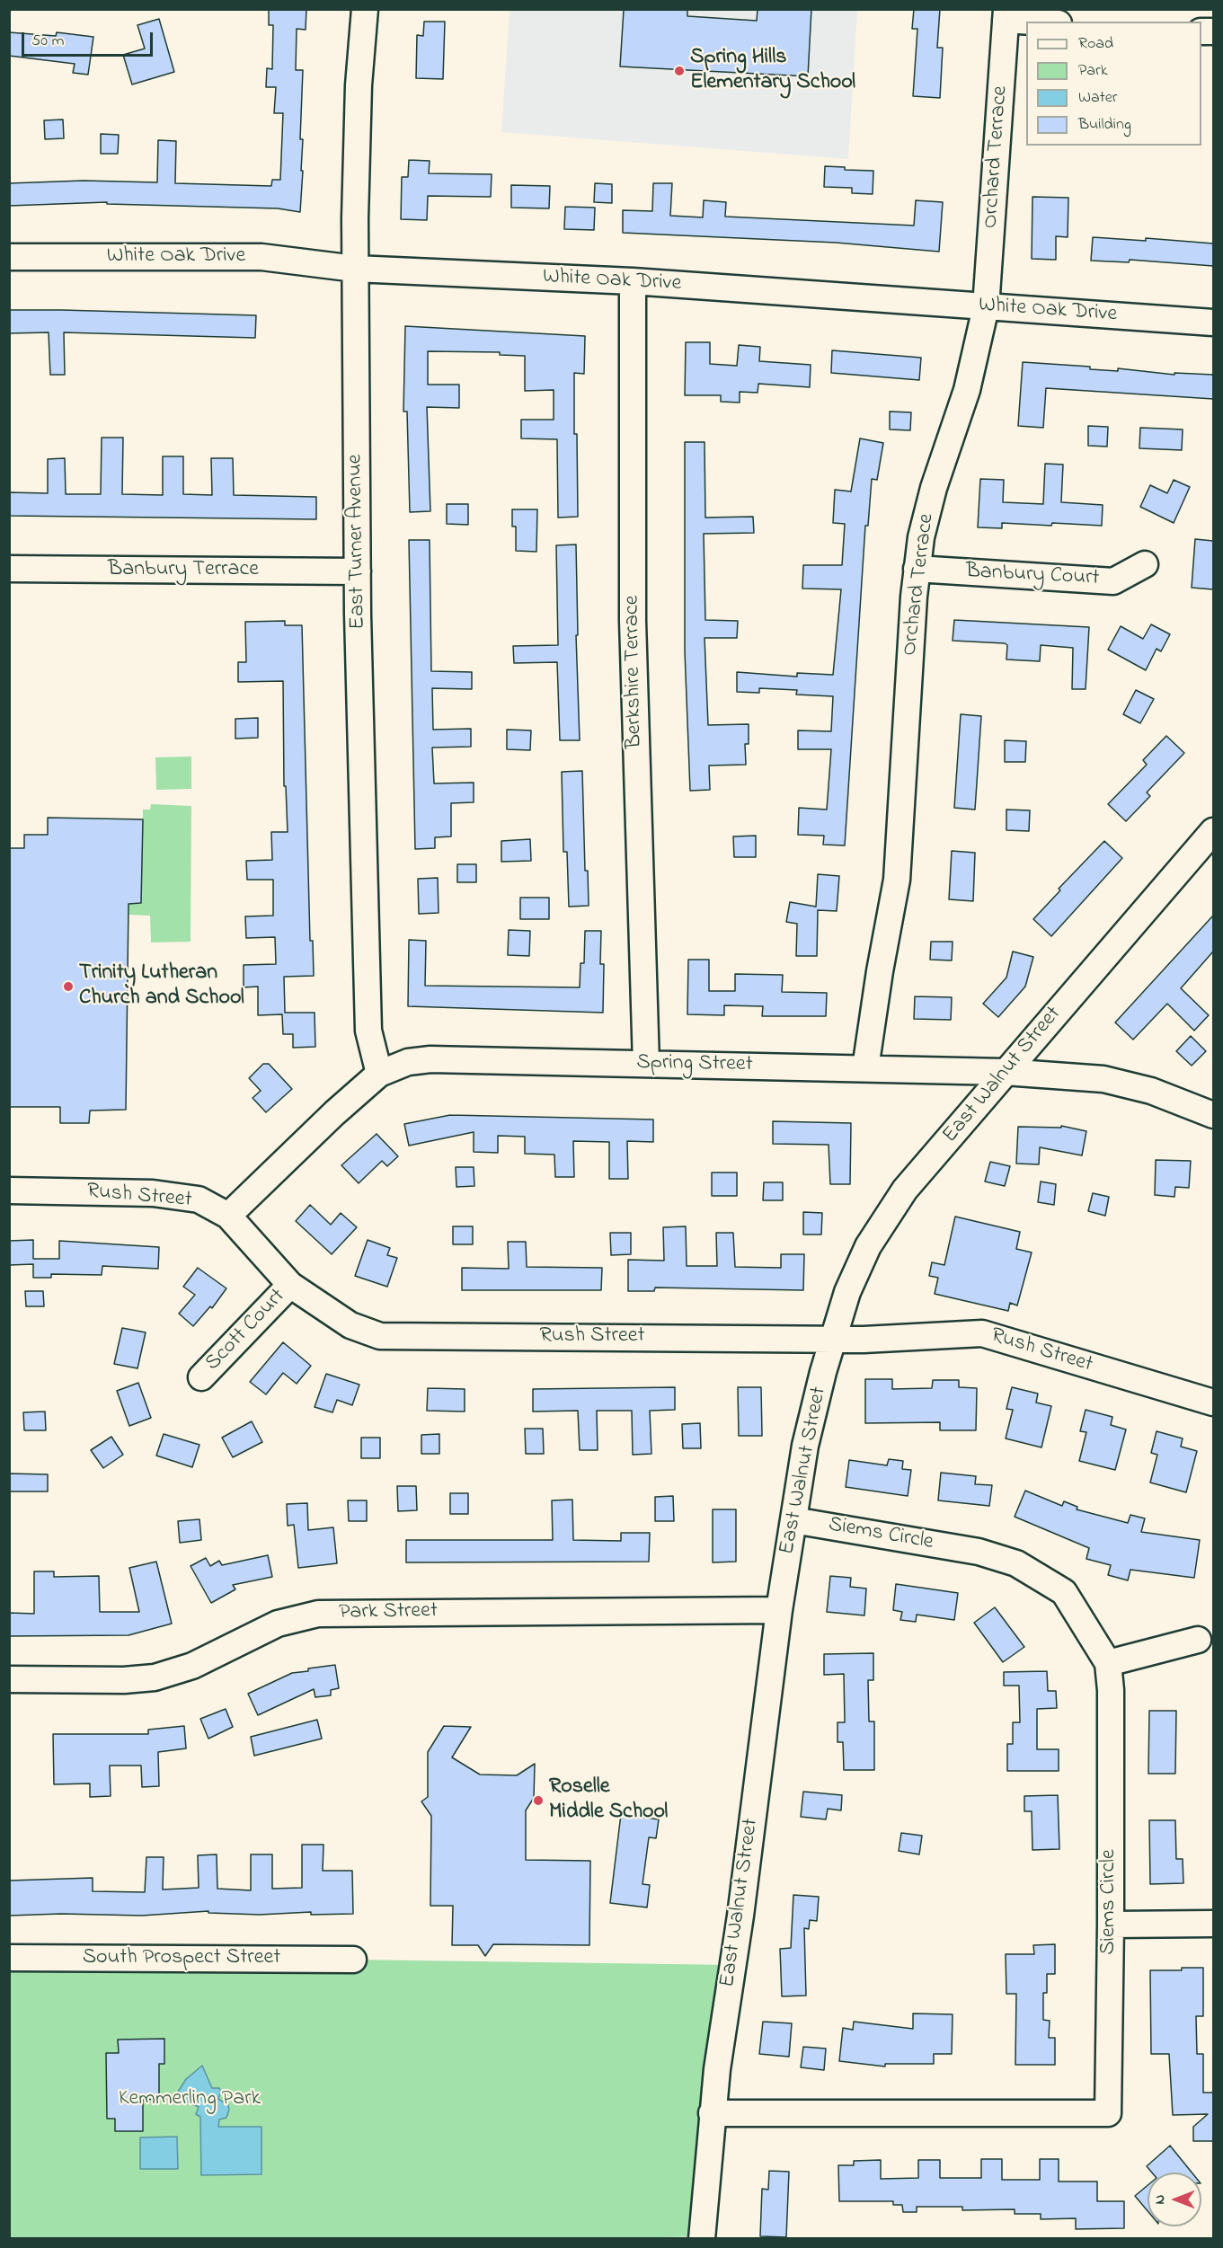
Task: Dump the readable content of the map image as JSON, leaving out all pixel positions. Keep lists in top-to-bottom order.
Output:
{
  "streets": {
    "street": [
      "Orchard Terrace",
      "White Oak Drive",
      "East Turner Avenue",
      "Banbury Terrace",
      "Banbury Court",
      "Berkshire Terrace",
      "Spring Street",
      "East Walnut Street",
      "Rush Street",
      "Scott Court",
      "Siems Circle",
      "Park Street",
      "South Prospect Street"
    ]
  },
  "crossings": [
    ["Orchard Terrace", "White Oak Drive"],
    ["Orchard Terrace", "Banbury Court"],
    ["Orchard Terrace", "Spring Street"],
    ["White Oak Drive", "East Turner Avenue"],
    ["White Oak Drive", "Berkshire Terrace"],
    ["East Turner Avenue", "Banbury Terrace"],
    ["East Turner Avenue", "Spring Street"],
    ["Berkshire Terrace", "Spring Street"],
    ["Spring Street", "East Walnut Street"],
    ["Spring Street", "Rush Street"],
    ["East Walnut Street", "Rush Street"],
    ["East Walnut Street", "Siems Circle"],
    ["East Walnut Street", "Park Street"],
    ["Rush Street", "Scott Court"]
  ],
  "parks": ["Kemmerling Park"],
  "places": ["Spring Hills Elementary School", "Trinity Lutheran Church and School", "Roselle Middle School"],
  "legend": [
    "Road",
    "Park",
    "Water",
    "Building"
  ],
  "scale_bar": "50 m",
  "north": "left"
}
